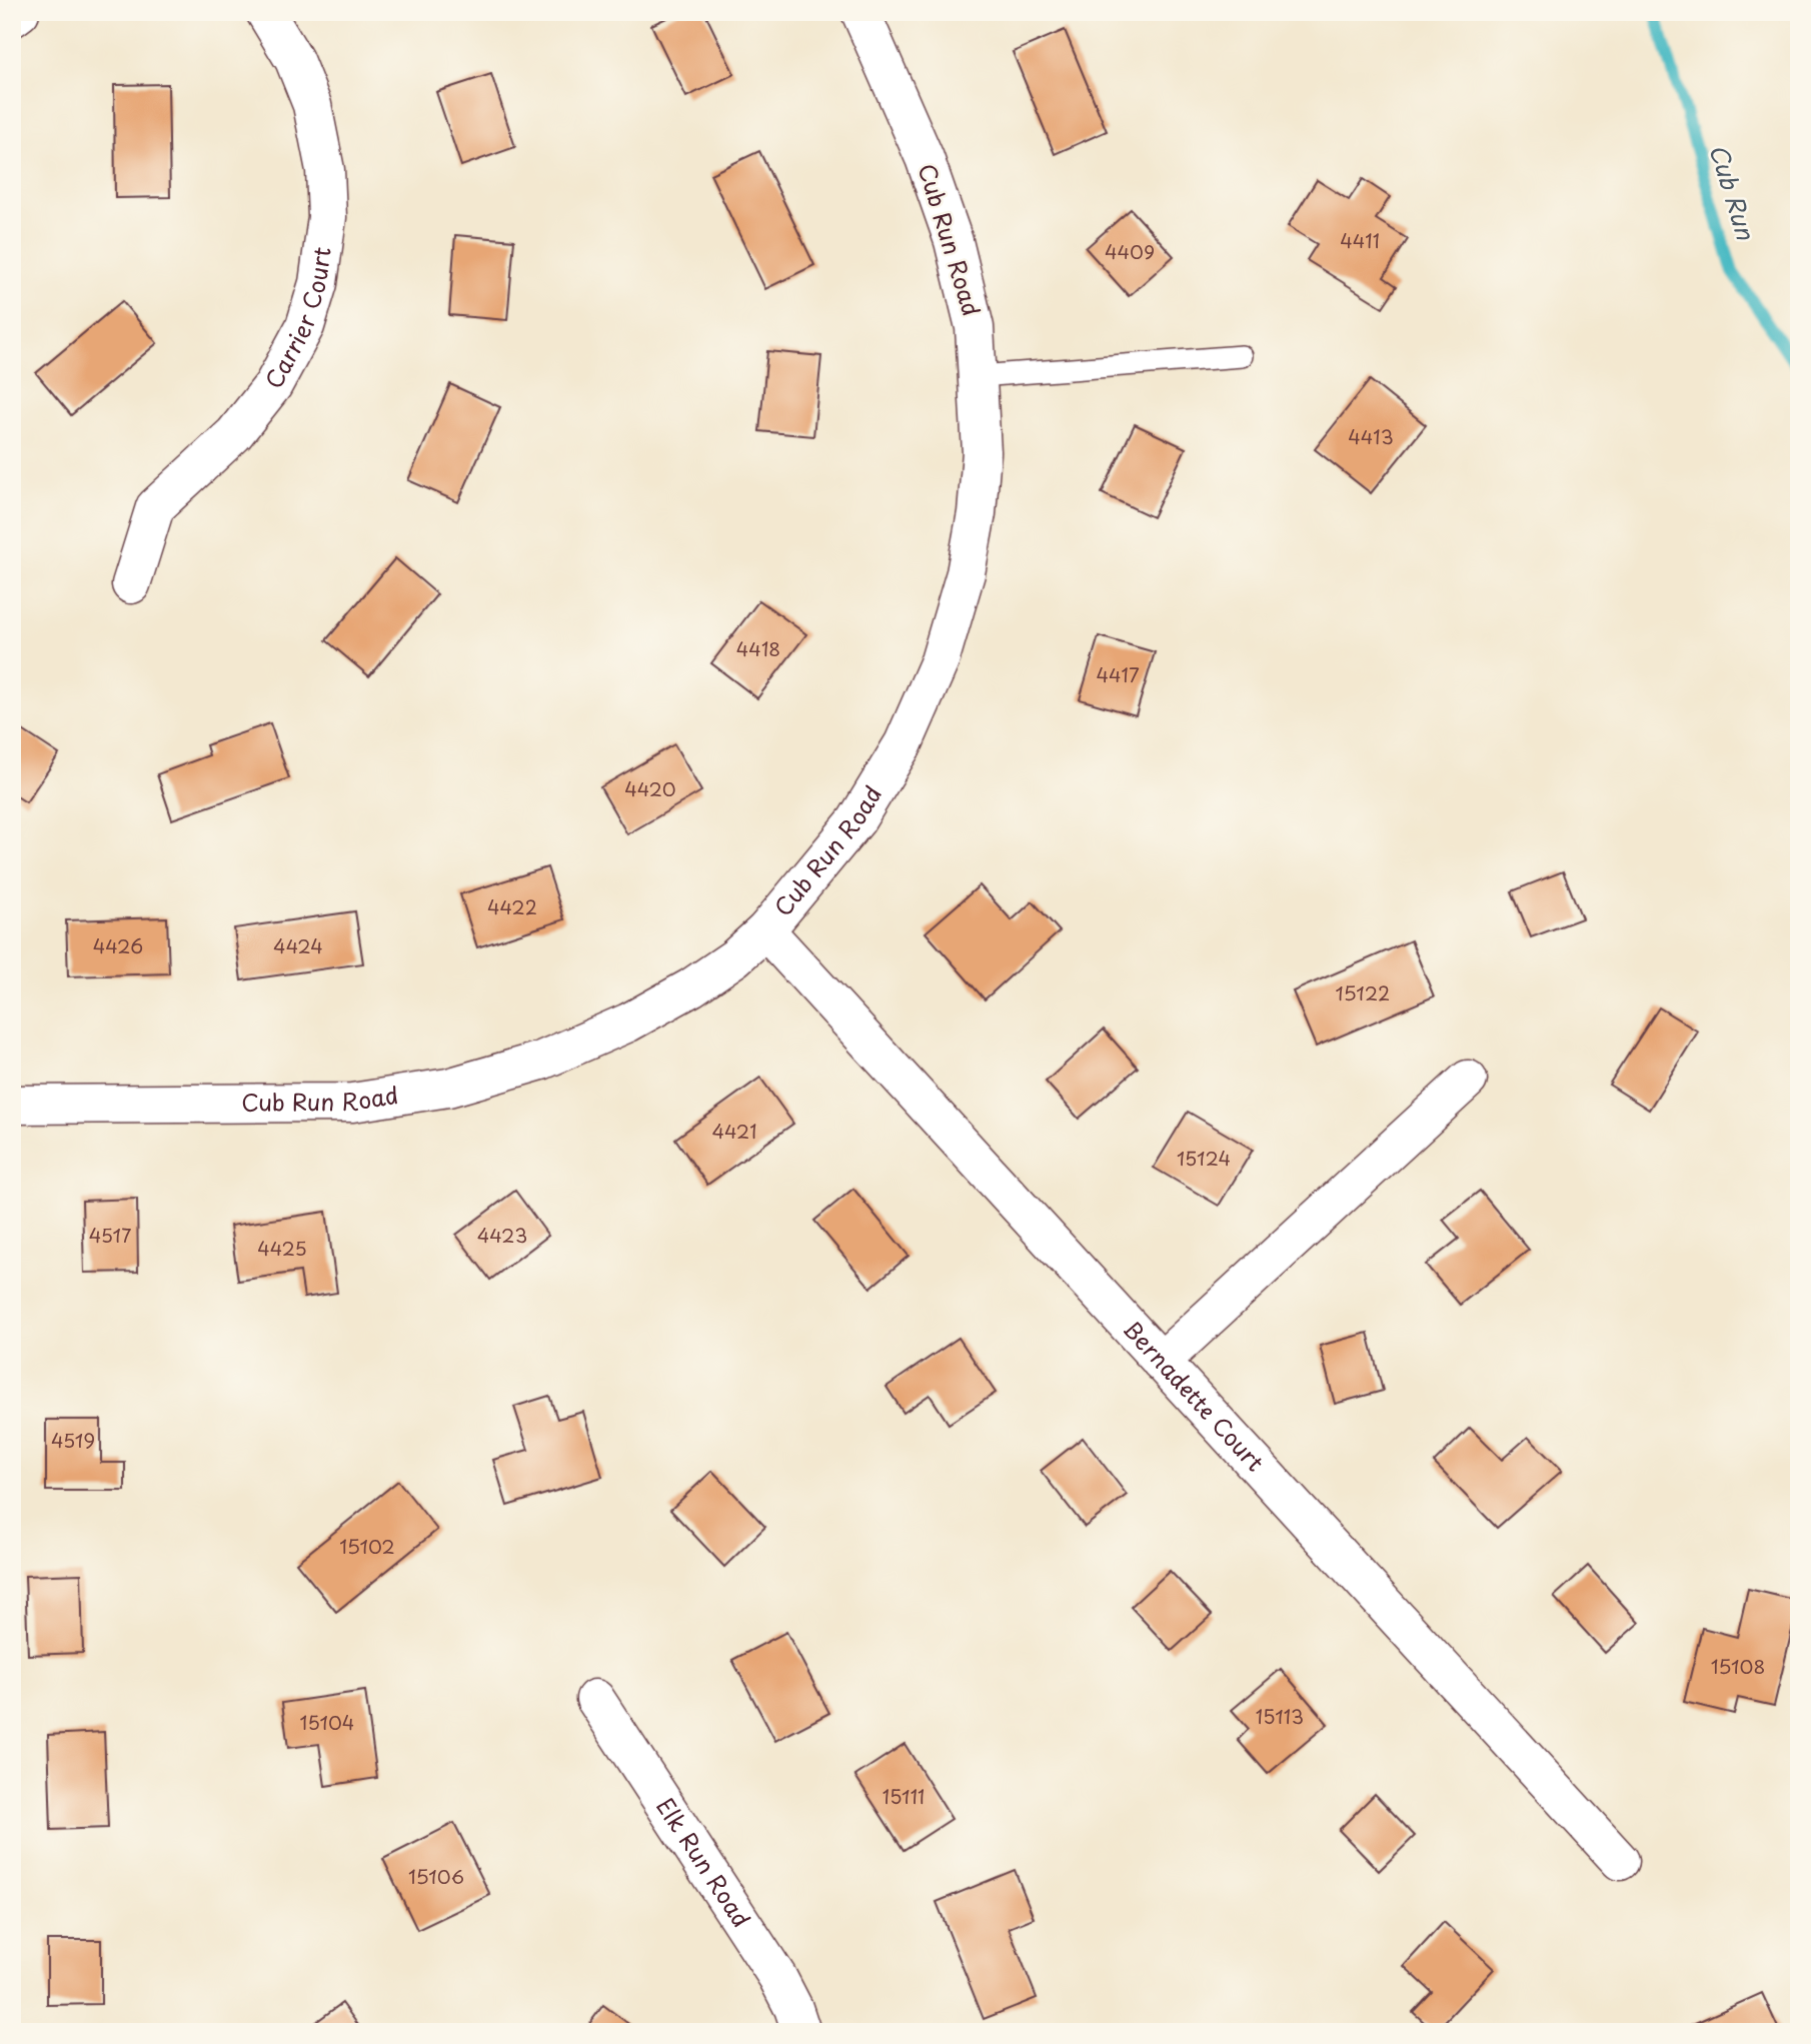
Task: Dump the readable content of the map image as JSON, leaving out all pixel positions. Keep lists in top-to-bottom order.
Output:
{
  "streets": {
    "street": [
      "Cub Run Road",
      "Carrier Court",
      "Bernadette Court",
      "Elk Run Road"
    ]
  },
  "crossings": [
    ["Cub Run Road", "Bernadette Court"]
  ],
  "water": ["Cub Run"],
  "house_numbers": [
    "4411",
    "4409",
    "4413",
    "4418",
    "4417",
    "4420",
    "4422",
    "4426",
    "4424",
    "15122",
    "4421",
    "15124",
    "4517",
    "4423",
    "4425",
    "4519",
    "15102",
    "15108",
    "15113",
    "15104",
    "15111",
    "15106"
  ]
}
